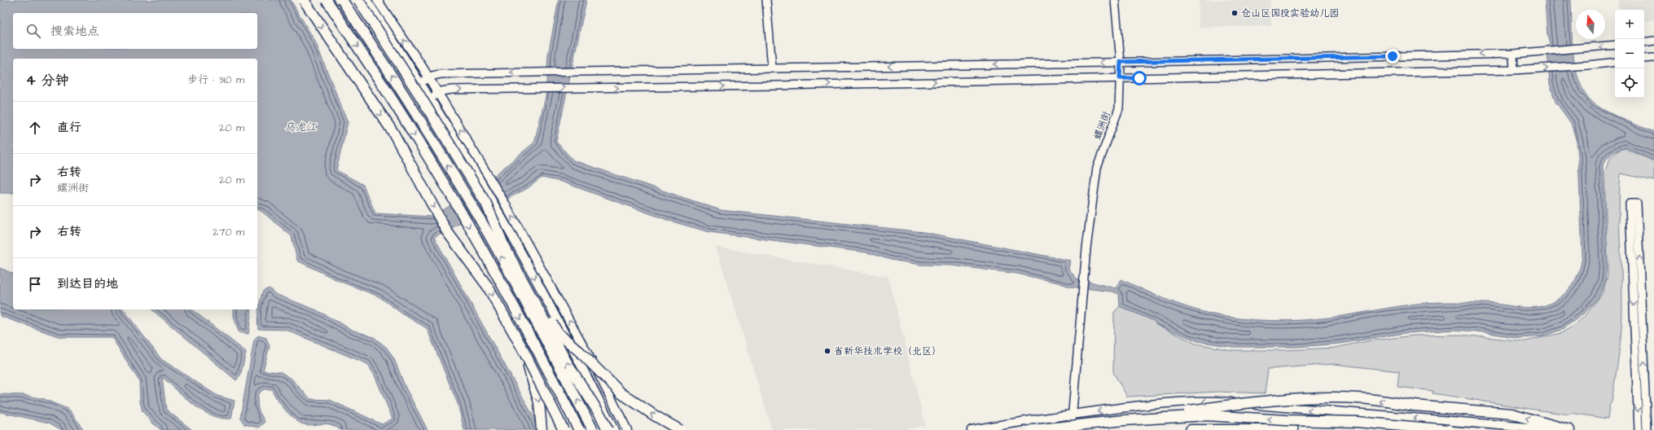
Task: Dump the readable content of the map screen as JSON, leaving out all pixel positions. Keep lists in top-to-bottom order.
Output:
{
  "streets": {
    "street": ["螺洲街"]
  },
  "water": ["乌龙江"],
  "places": ["仓山区国投实验幼儿园", "省新华技术学校（北区）"],
  "north": "top",
  "page": {
    "map_buttons": ["+", "−"],
    "search": "搜索地点",
    "heading": ["4 分钟", "步行 · 310 m"],
    "list": [
      ["直行", "20 m"],
      ["右转", "螺洲街", "20 m"],
      ["右转", "270 m"],
      "到达目的地"
    ]
  }
}
